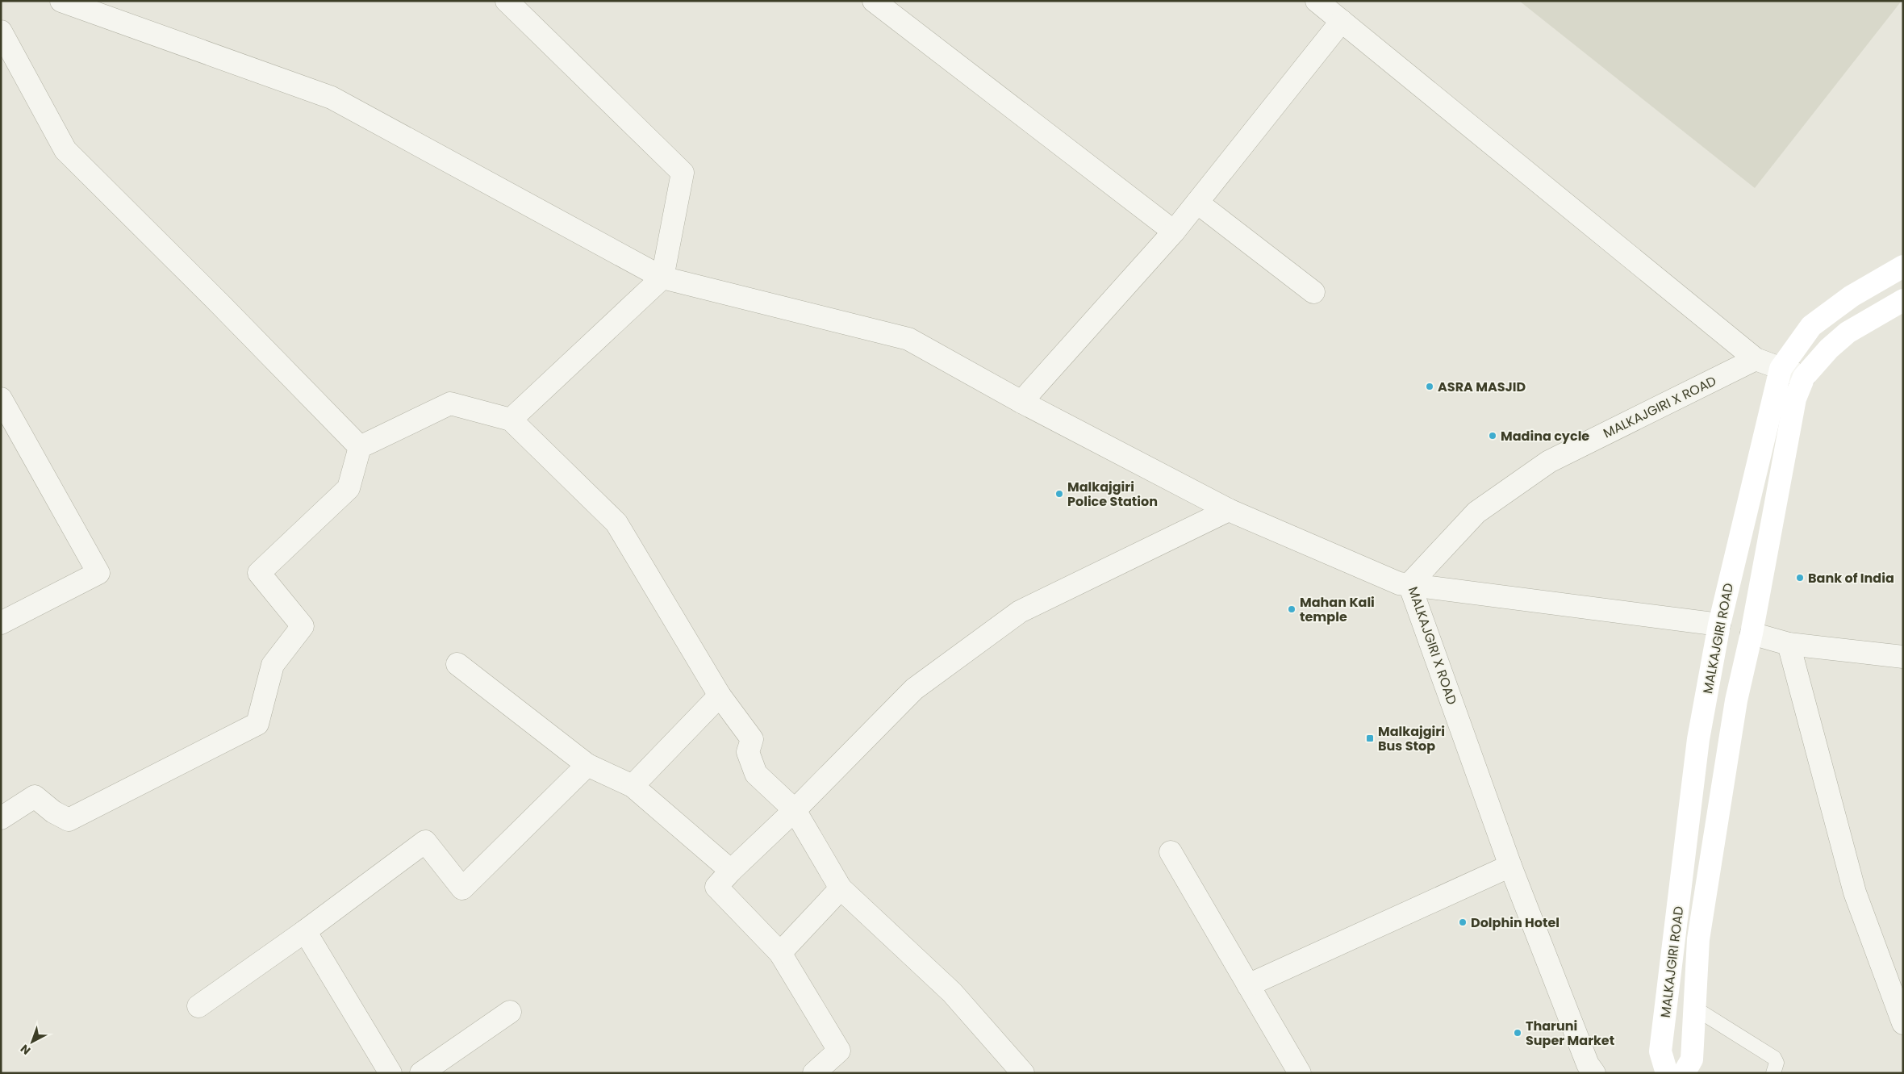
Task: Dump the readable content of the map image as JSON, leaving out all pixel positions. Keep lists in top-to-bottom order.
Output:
{
  "streets": {
    "main road": ["MALKAJGIRI ROAD"],
    "street": ["MALKAJGIRI X ROAD"]
  },
  "places": {
    "other": [
      "ASRA MASJID",
      "Madina cycle",
      "Malkajgiri Police Station",
      "Bank of India",
      "Mahan Kali temple",
      "Dolphin Hotel",
      "Tharuni Super Market"
    ],
    "transit": ["Malkajgiri Bus Stop"]
  },
  "north": "bottom left"
}
